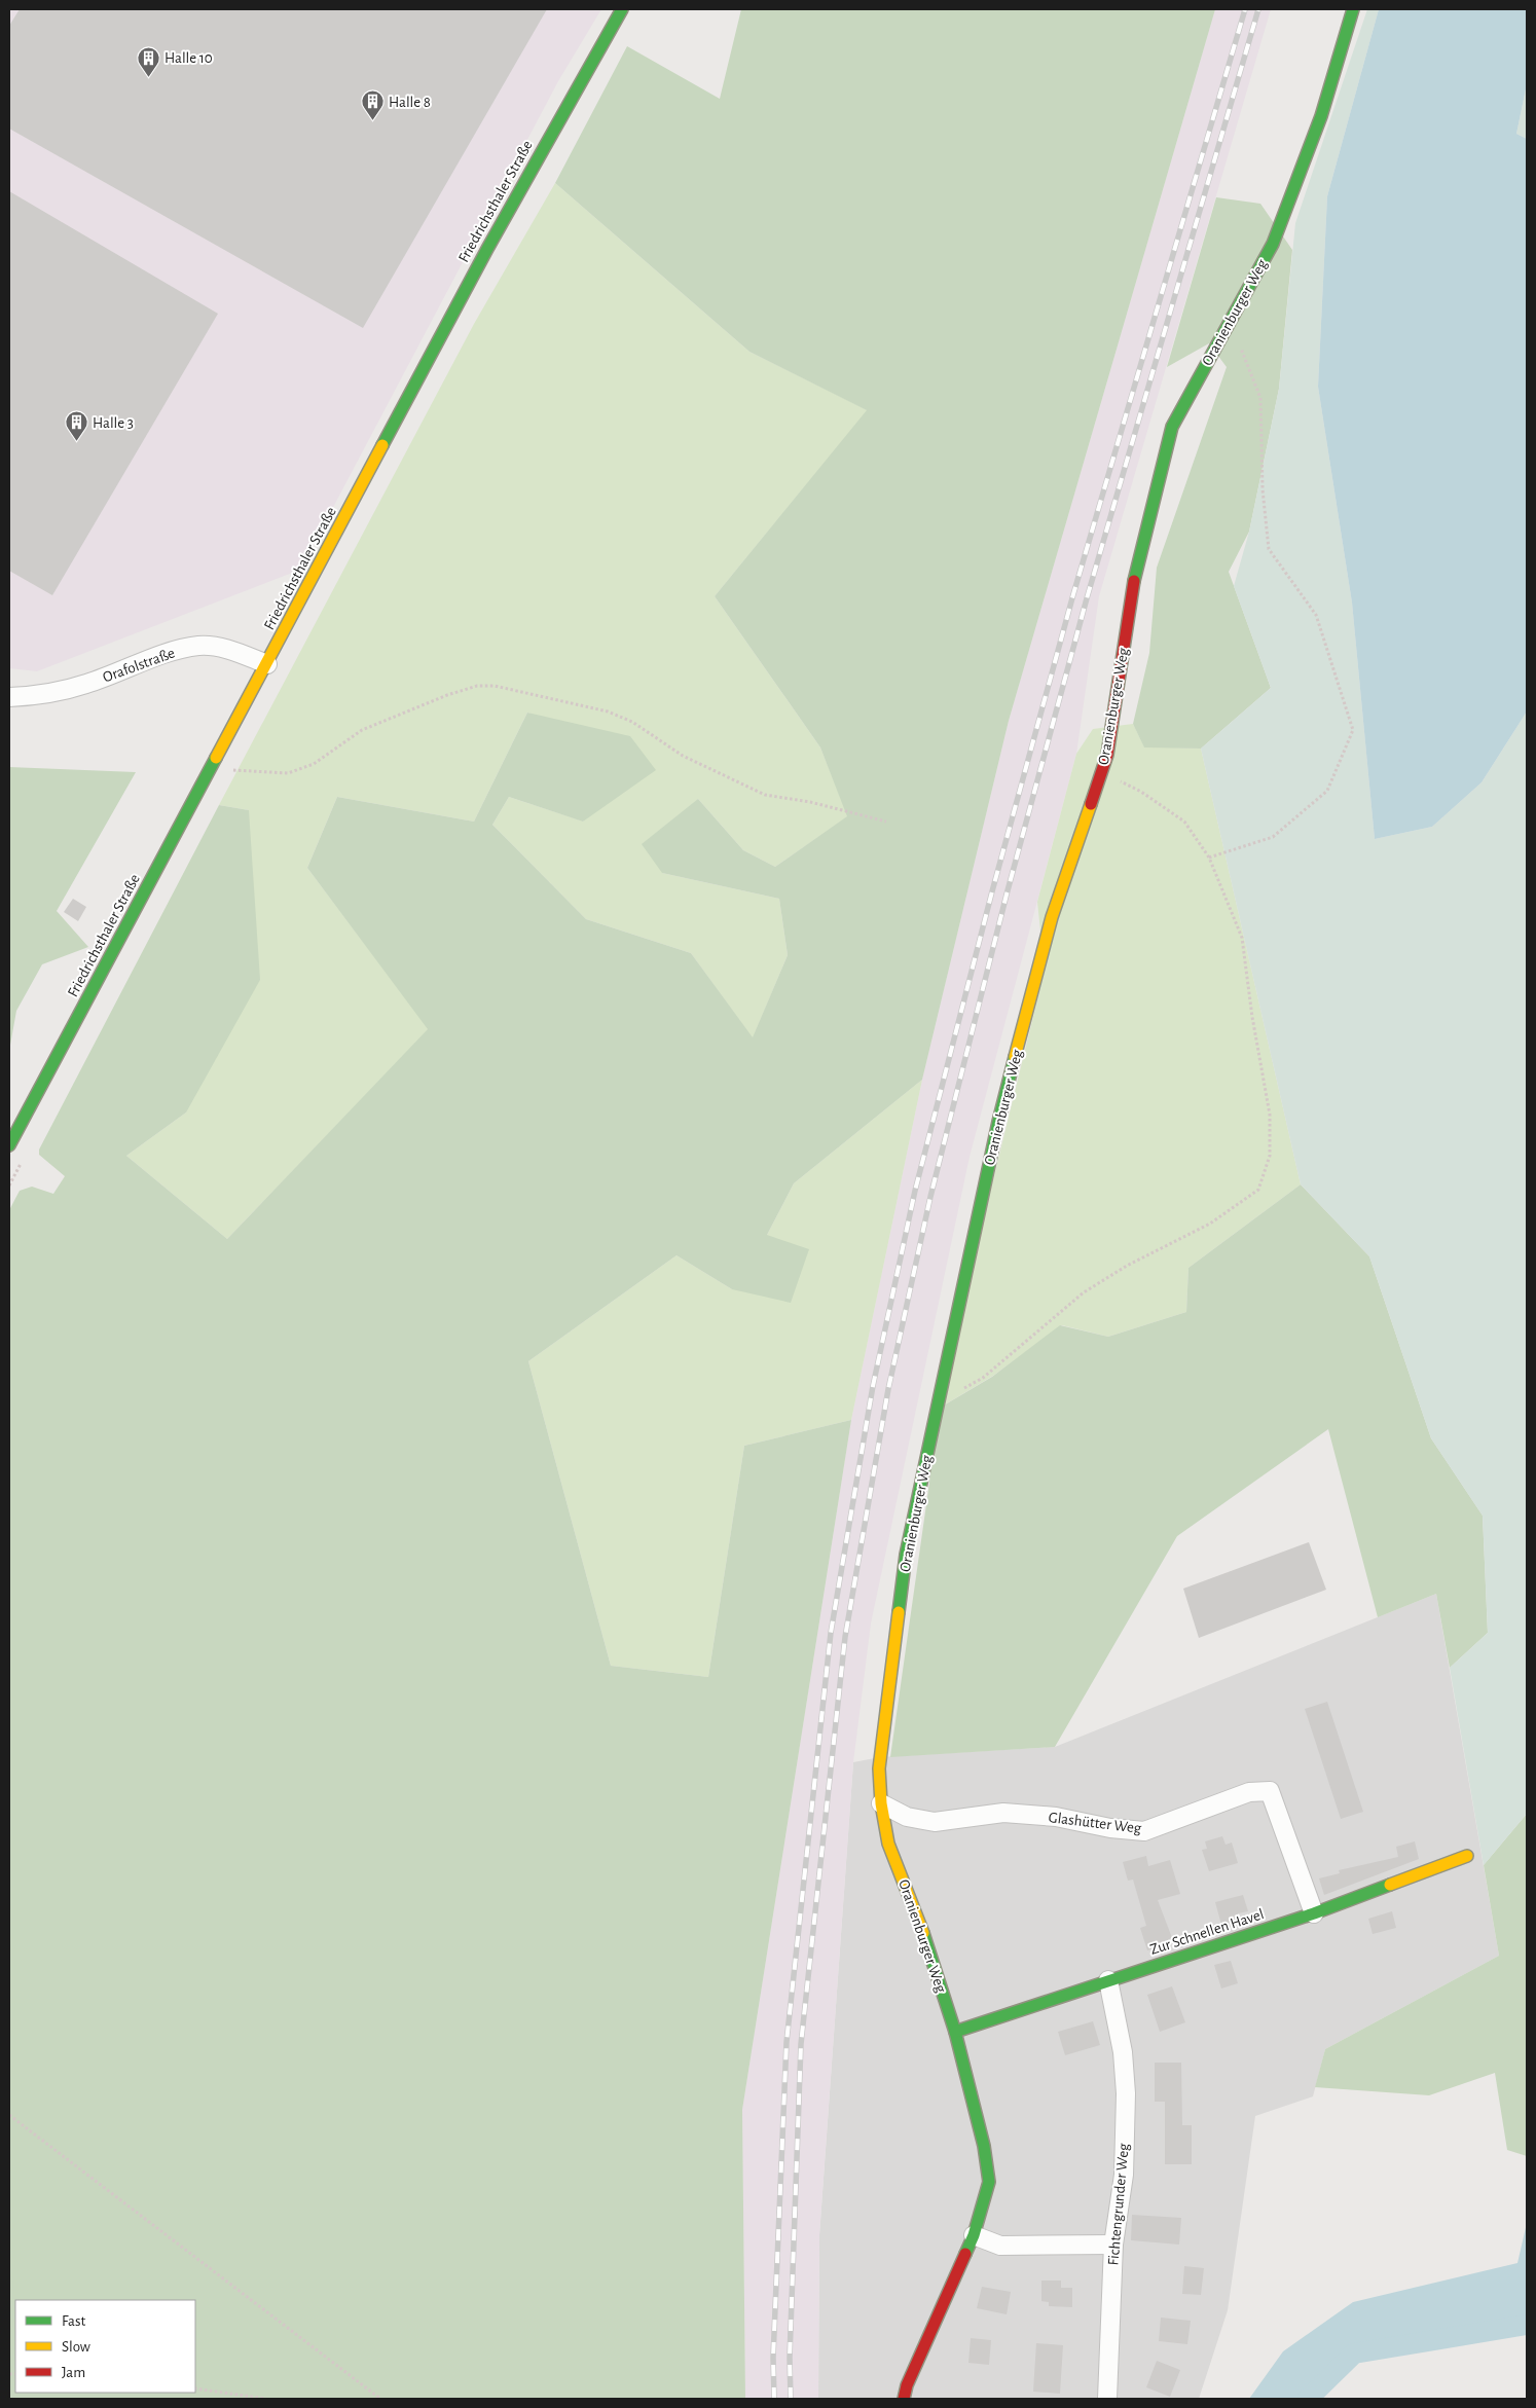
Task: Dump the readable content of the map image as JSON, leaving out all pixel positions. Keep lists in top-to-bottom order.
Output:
{
  "streets": {
    "street": [
      "Friedrichsthaler Straße",
      "Oranienburger Weg",
      "Orafolstraße",
      "Glashütter Weg",
      "Zur Schnellen Havel",
      "Fichtengrunder Weg"
    ]
  },
  "crossings": [
    ["Friedrichsthaler Straße", "Orafolstraße"],
    ["Oranienburger Weg", "Glashütter Weg"],
    ["Oranienburger Weg", "Zur Schnellen Havel"],
    ["Glashütter Weg", "Zur Schnellen Havel"],
    ["Zur Schnellen Havel", "Fichtengrunder Weg"]
  ],
  "places": {
    "building": ["Halle 10", "Halle 8", "Halle 3"]
  },
  "legend": ["Fast", "Slow", "Jam"]
}
